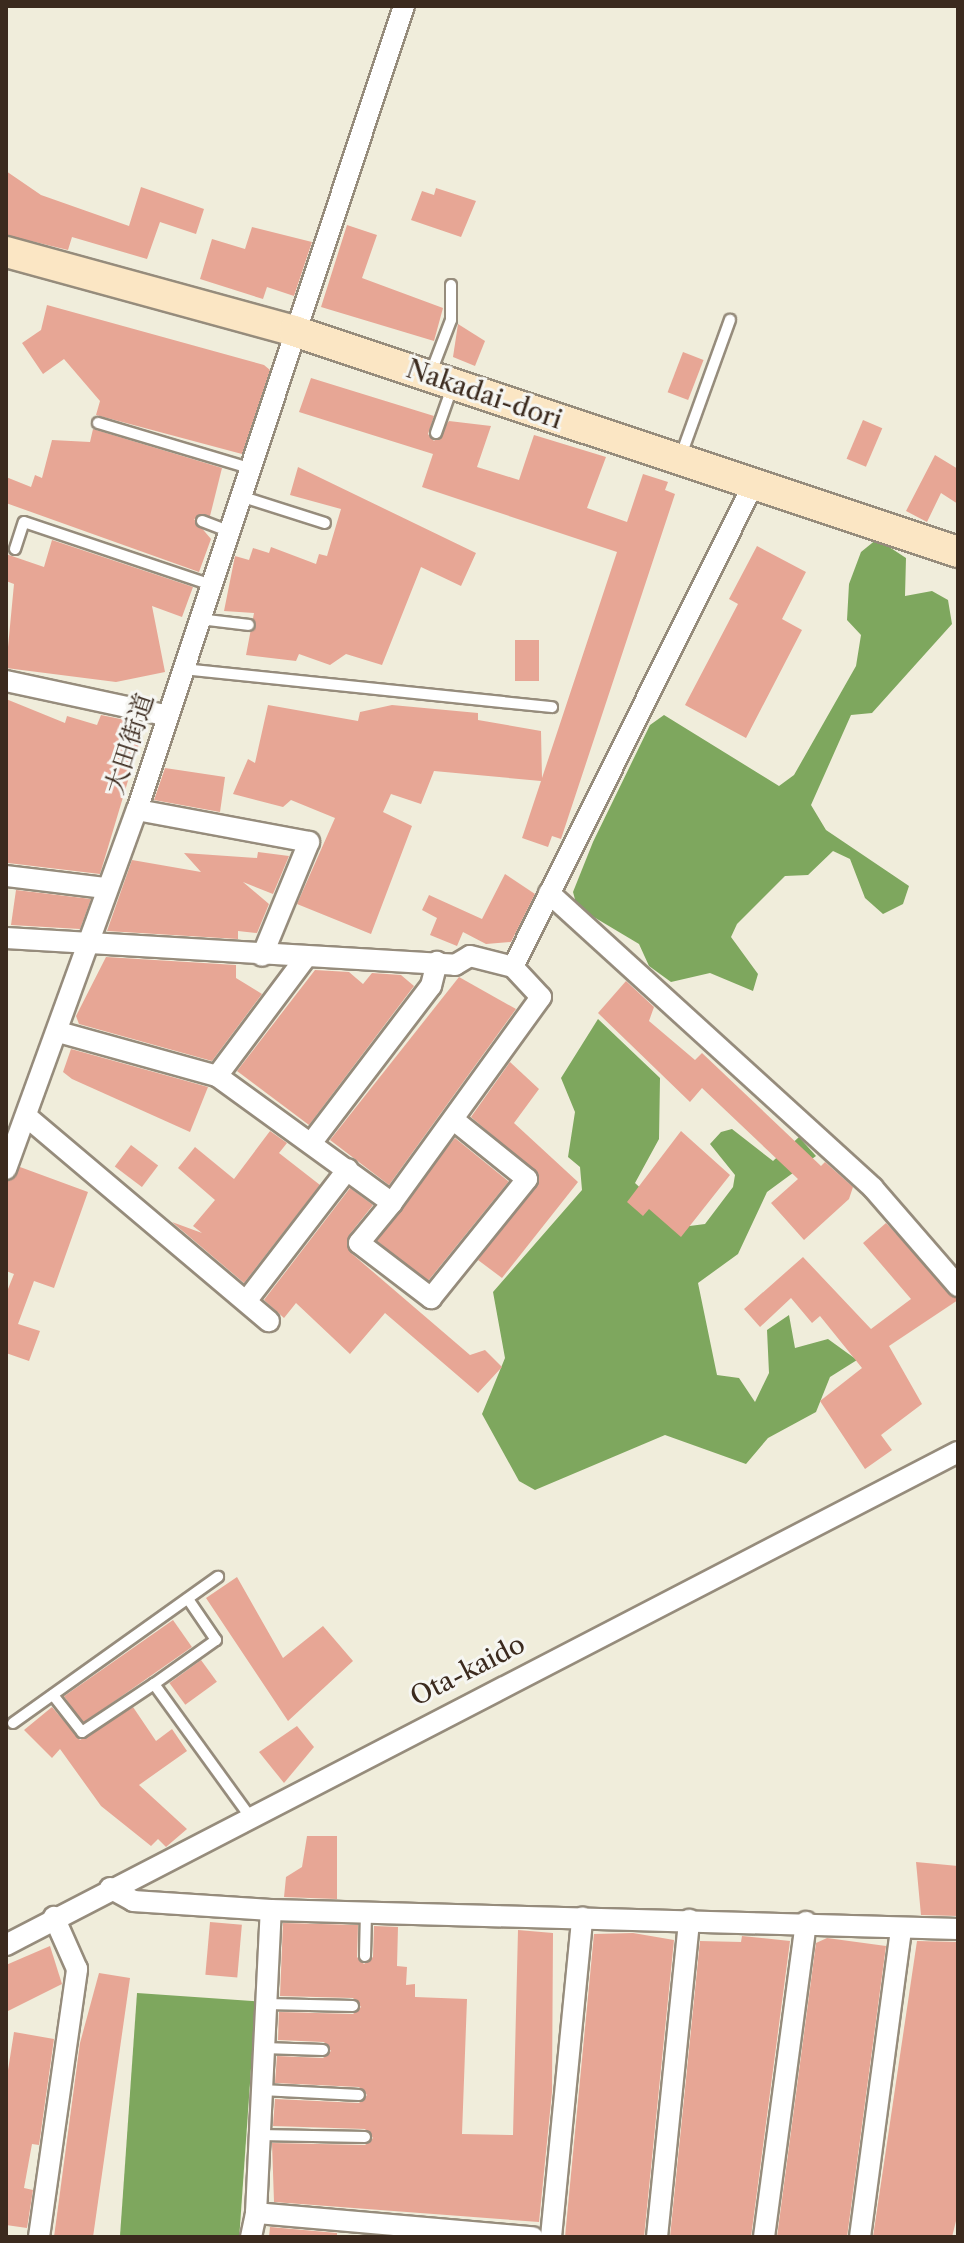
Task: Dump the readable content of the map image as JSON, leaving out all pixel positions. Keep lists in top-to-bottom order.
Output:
{
  "streets": {
    "street": ["Nakadai-dori", "大田街道", "Ota-kaido"]
  },
  "crossings": [
    ["Nakadai-dori", "大田街道"]
  ]
}
